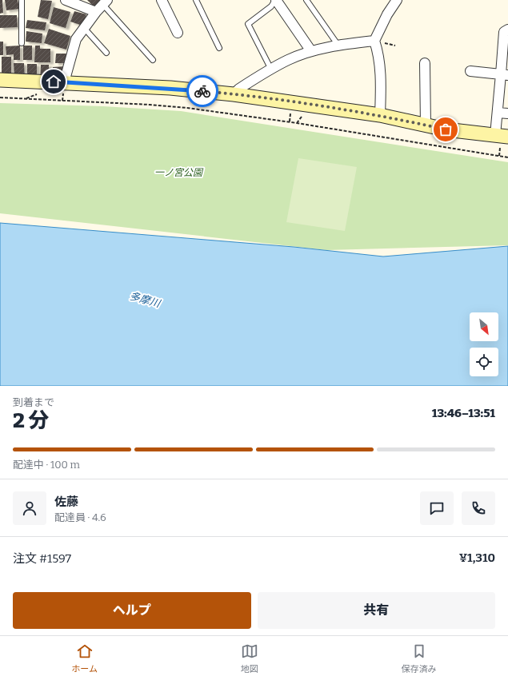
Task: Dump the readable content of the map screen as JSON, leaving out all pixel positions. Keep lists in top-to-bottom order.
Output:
{
  "water": ["多摩川"],
  "parks": ["一ノ宮公園"],
  "north": "bottom right",
  "page": {
    "heading": ["2 分", "到着まで", "13:46–13:51"],
    "panel": [
      "佐藤",
      "配達員 · 4.6",
      "注文 #1597",
      "¥1,310"
    ],
    "bar": "配達中 · 100 m",
    "buttons": ["ヘルプ", "共有"],
    "tabs": ["ホーム", "地図", "保存済み"]
  }
}
